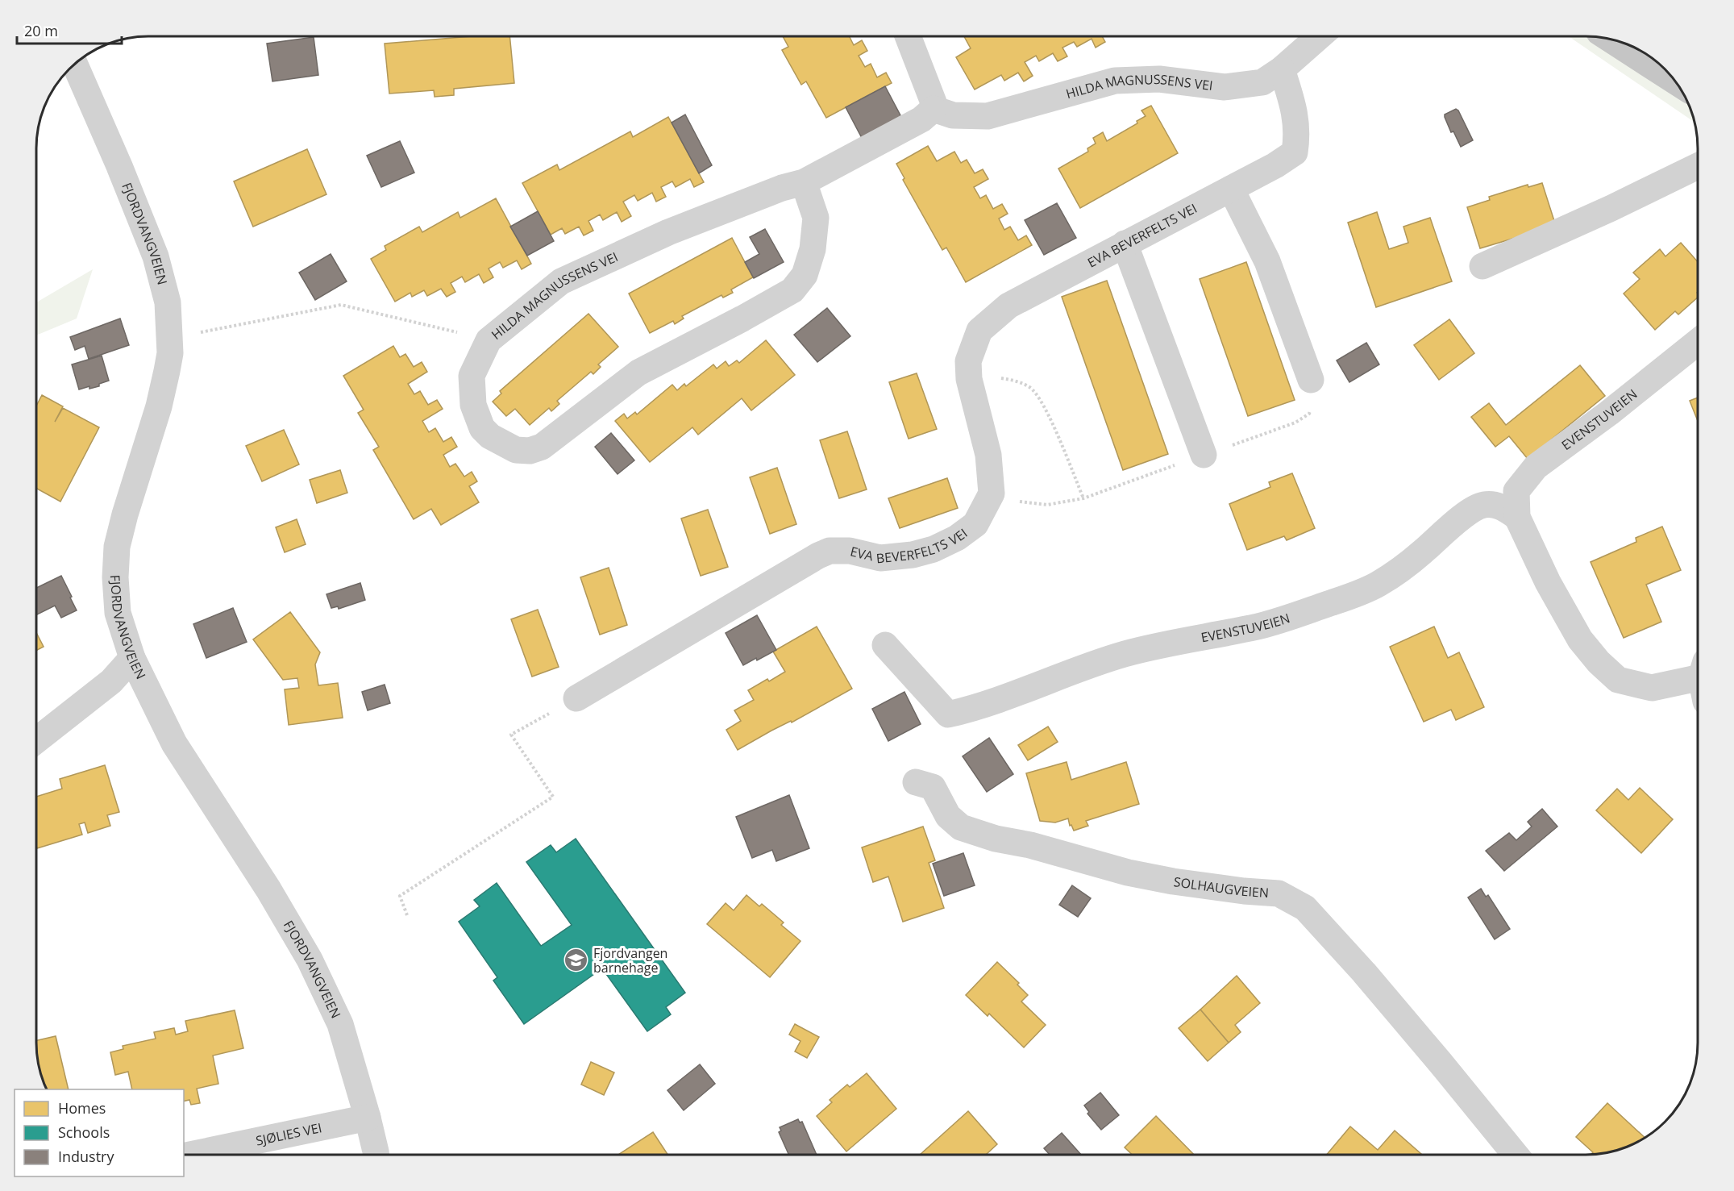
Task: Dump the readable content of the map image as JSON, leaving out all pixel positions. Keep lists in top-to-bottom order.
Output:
{
  "streets": {
    "street": [
      "HILDA MAGNUSSENS VEI",
      "FJORDVANGVEIEN",
      "EVA BEVERFELTS VEI",
      "EVENSTUVEIEN",
      "SOLHAUGVEIEN",
      "SJØLIES VEI"
    ]
  },
  "crossings": [
    ["HILDA MAGNUSSENS VEI", "EVA BEVERFELTS VEI"],
    ["FJORDVANGVEIEN", "SJØLIES VEI"]
  ],
  "places": {
    "school or university": ["Fjordvangen barnehage"]
  },
  "legend": ["Homes", "Schools", "Industry"],
  "scale_bar": "20 m"
}
